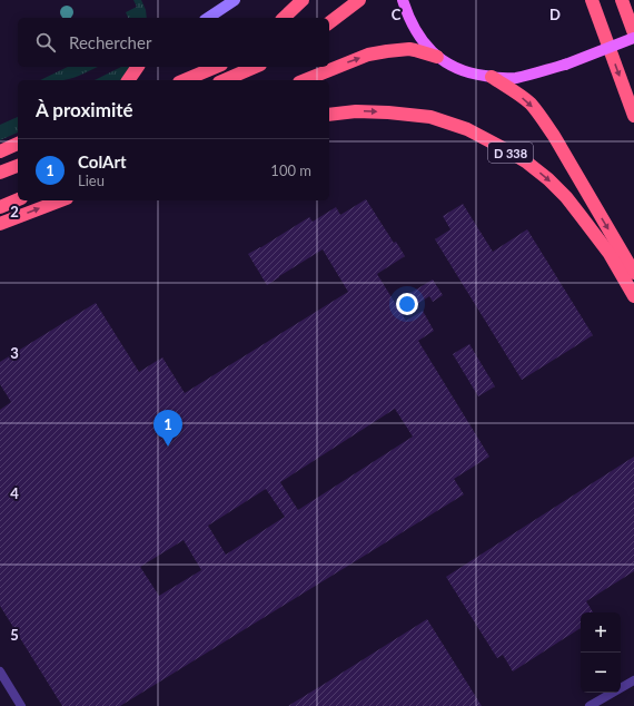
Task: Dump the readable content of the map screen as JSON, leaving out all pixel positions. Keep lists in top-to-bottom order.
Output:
{
  "streets": {
    "highway": ["D 338"]
  },
  "page": {
    "search": "Rechercher",
    "heading": "À proximité",
    "list": [
      {
        "mark": "1",
        "name": "ColArt",
        "note": "Lieu",
        "value": "100 m"
      }
    ],
    "pins": "1",
    "map_buttons": ["+", "−"]
  },
  "grid": {
    "columns": ["C", "D"],
    "rows": [
      "2",
      "3",
      "4",
      "5"
    ]
  }
}
